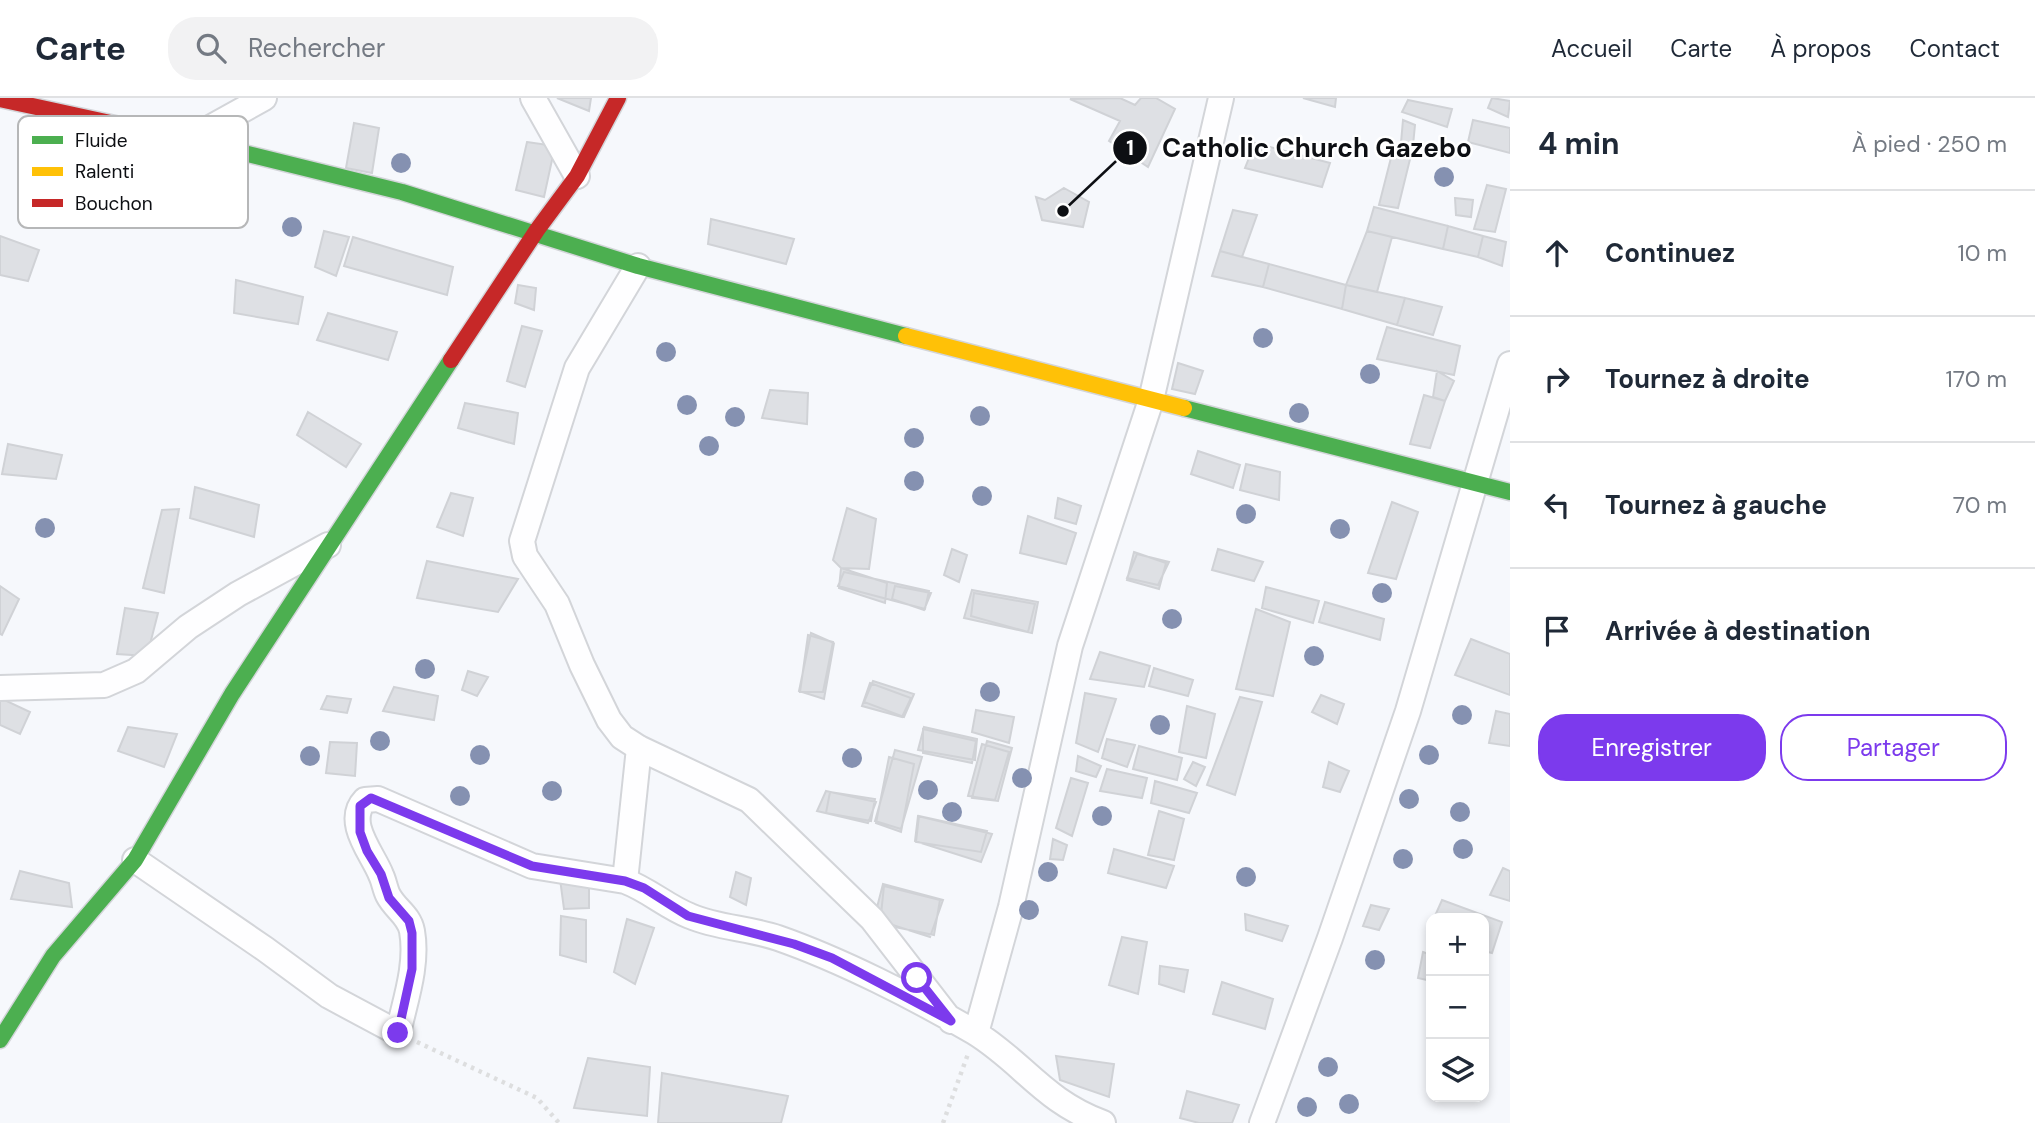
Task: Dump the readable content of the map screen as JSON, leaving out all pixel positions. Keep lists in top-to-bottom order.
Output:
{
  "places": ["Catholic Church Gazebo"],
  "legend": ["Fluide", "Ralenti", "Bouchon"],
  "page": {
    "header": "Carte",
    "search": "Rechercher",
    "nav": [
      "Accueil",
      "Carte",
      "À propos",
      "Contact"
    ],
    "heading": ["4 min", "À pied · 250 m"],
    "list": [
      ["Continuez", "10 m"],
      ["Tournez à droite", "170 m"],
      ["Tournez à gauche", "70 m"],
      "Arrivée à destination"
    ],
    "buttons": ["Enregistrer", "Partager"],
    "map_buttons": ["+", "−"]
  }
}
